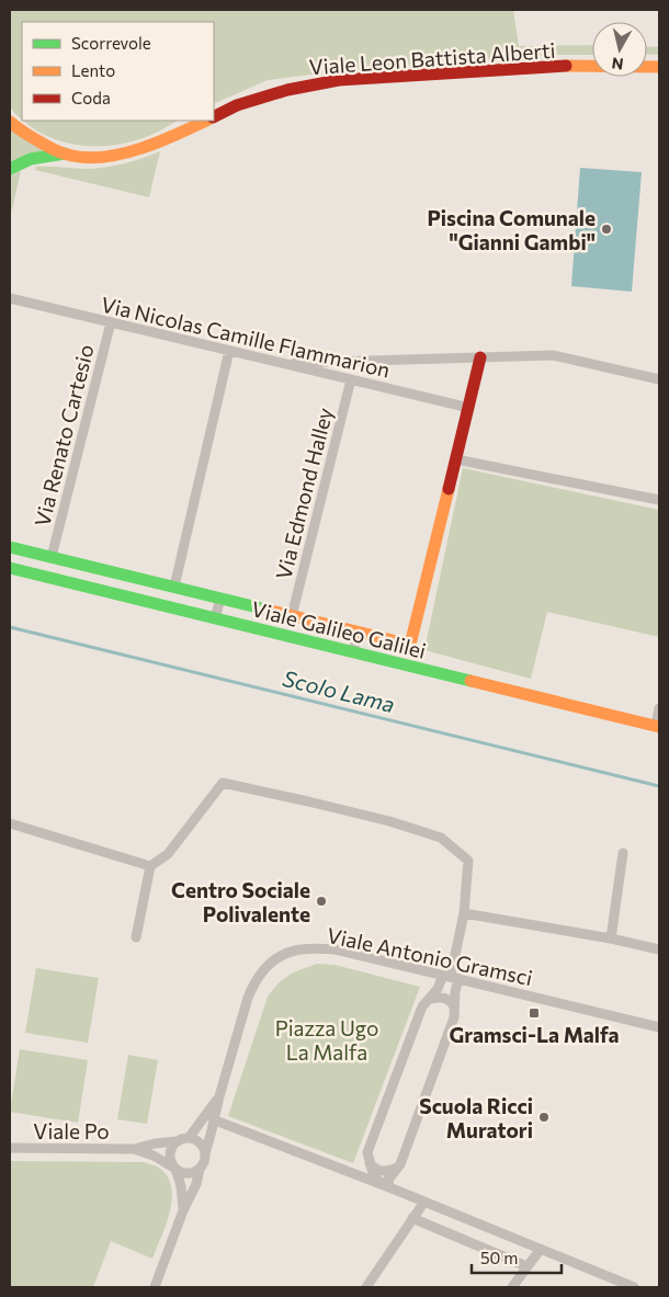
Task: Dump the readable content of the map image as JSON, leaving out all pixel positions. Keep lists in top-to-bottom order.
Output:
{
  "streets": {
    "street": [
      "Viale Leon Battista Alberti",
      "Via Nicolas Camille Flammarion",
      "Via Renato Cartesio",
      "Via Edmond Halley",
      "Viale Galileo Galilei",
      "Viale Antonio Gramsci",
      "Viale Po"
    ]
  },
  "crossings": [
    ["Via Nicolas Camille Flammarion", "Via Renato Cartesio"],
    ["Via Nicolas Camille Flammarion", "Via Edmond Halley"],
    ["Viale Antonio Gramsci", "Viale Po"]
  ],
  "water": ["Scolo Lama"],
  "parks": ["Piazza Ugo La Malfa"],
  "places": {
    "other": ["Piscina Comunale \"Gianni Gambi\"", "Centro Sociale Polivalente", "Scuola Ricci Muratori"],
    "transit": ["Gramsci-La Malfa"]
  },
  "legend": ["Scorrevole", "Lento", "Coda"],
  "scale_bar": "50 m",
  "north": "bottom"
}
